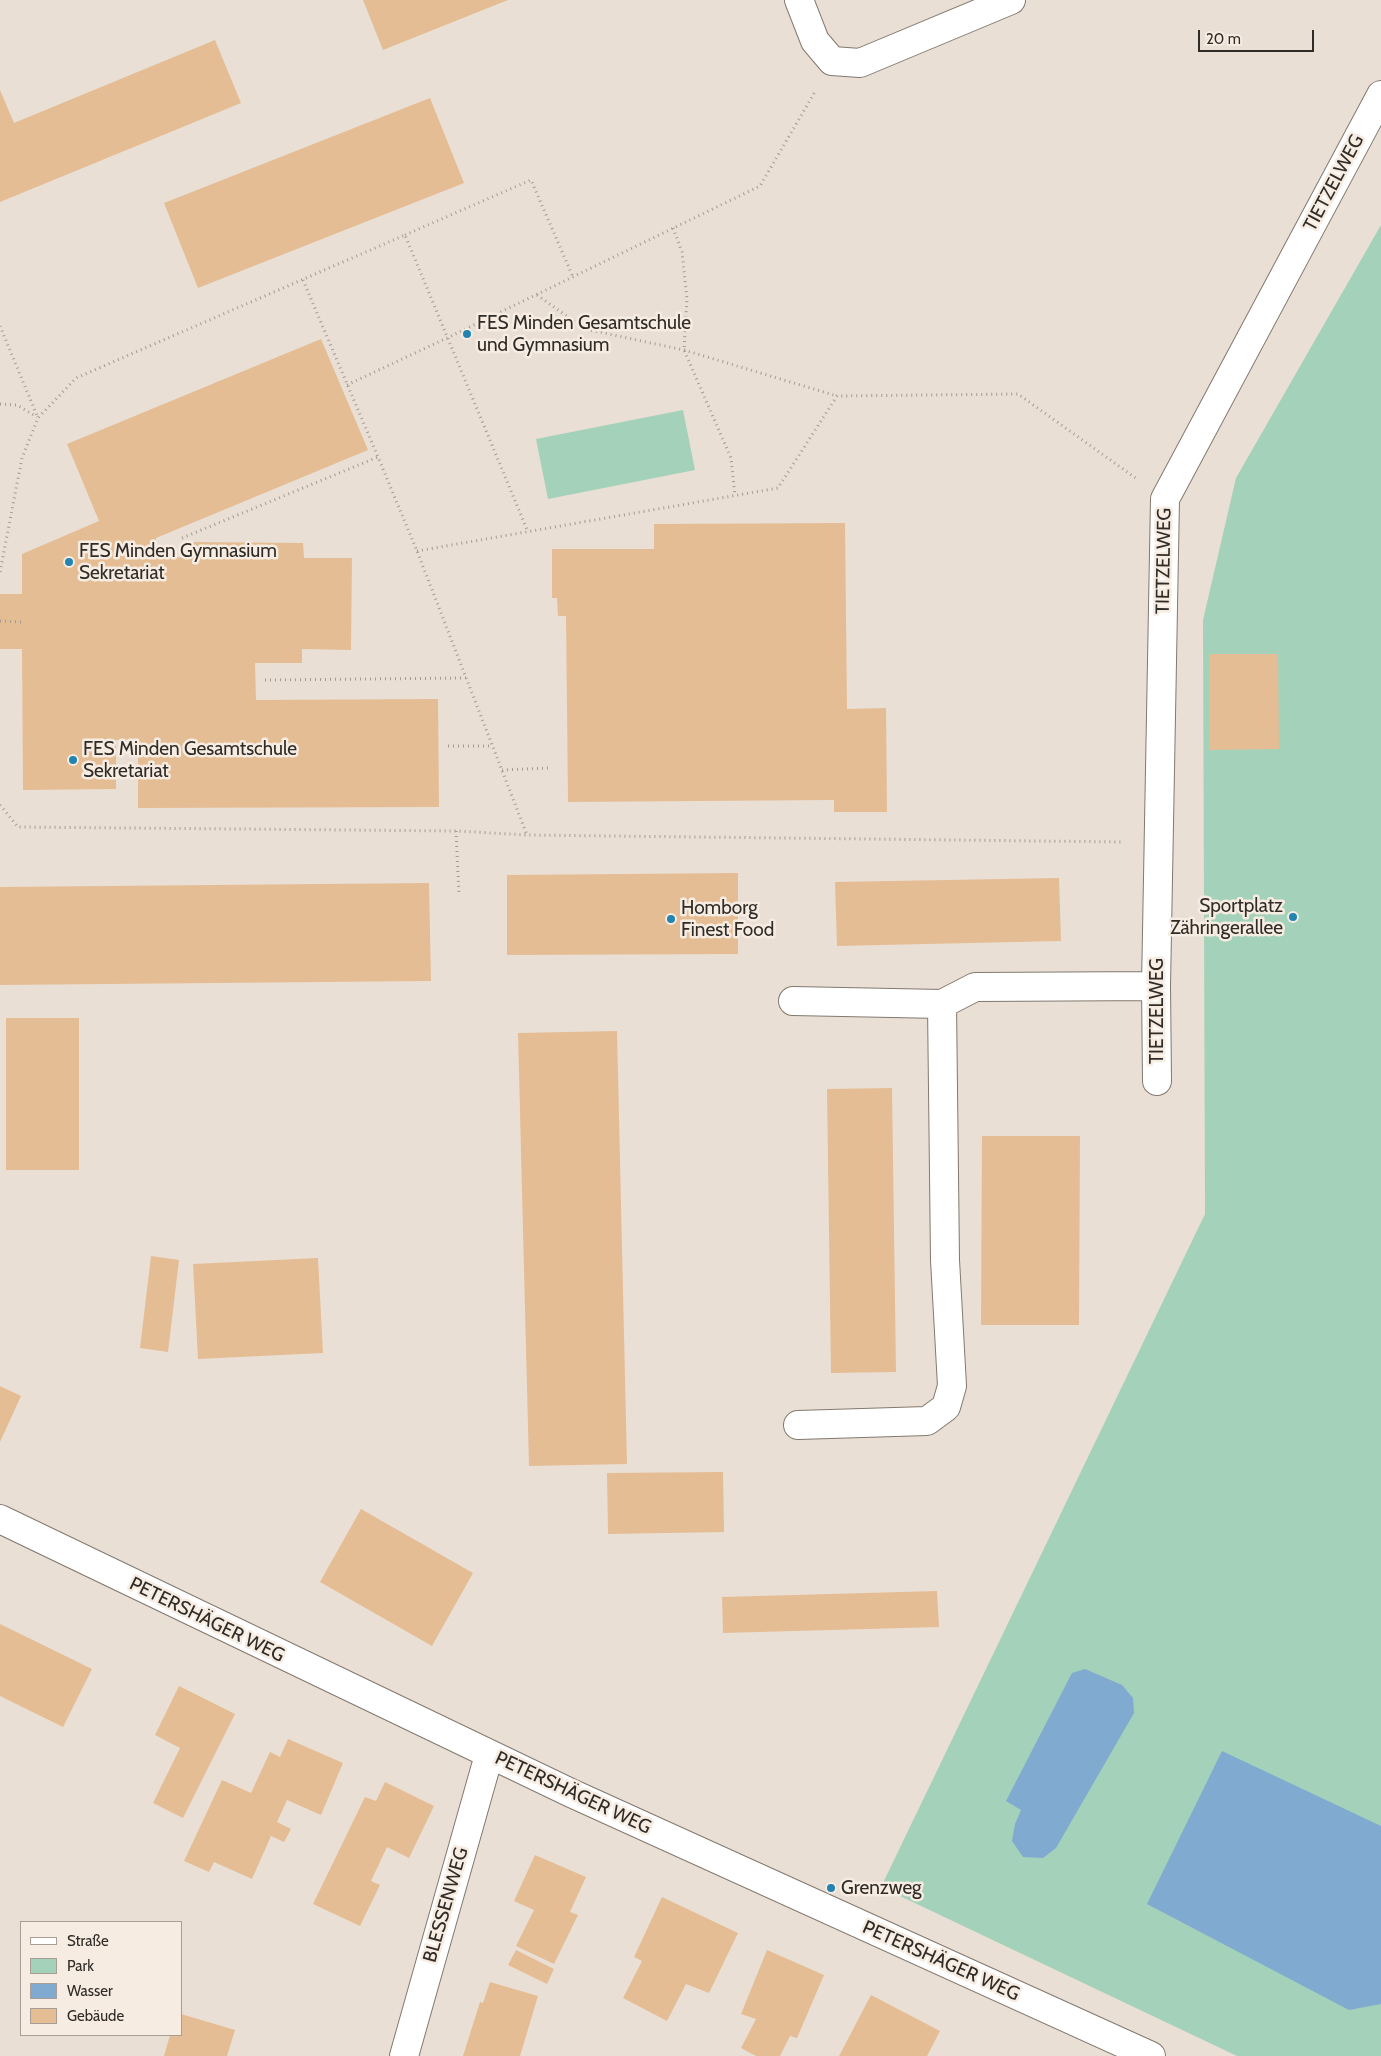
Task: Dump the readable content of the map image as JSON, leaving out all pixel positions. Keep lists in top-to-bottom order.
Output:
{
  "streets": {
    "street": ["TIETZELWEG", "PETERSHÄGER WEG", "BLESSENWEG"]
  },
  "crossings": [
    ["PETERSHÄGER WEG", "BLESSENWEG"]
  ],
  "places": [
    "FES Minden Gesamtschule und Gymnasium",
    "FES Minden Gymnasium Sekretariat",
    "FES Minden Gesamtschule Sekretariat",
    "Sportplatz Zähringerallee",
    "Homborg Finest Food",
    "Grenzweg"
  ],
  "legend": [
    "Straße",
    "Park",
    "Wasser",
    "Gebäude"
  ],
  "scale_bar": "20 m"
}
